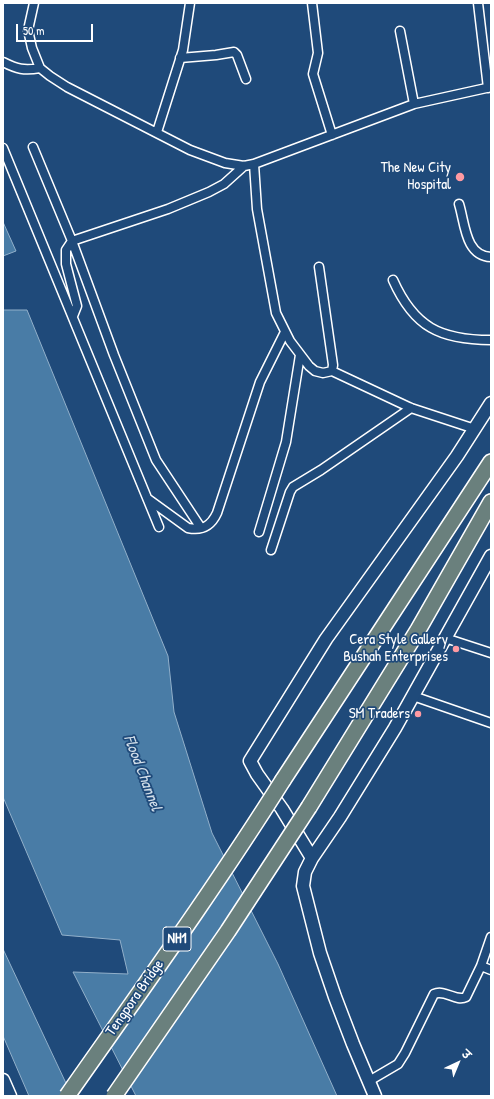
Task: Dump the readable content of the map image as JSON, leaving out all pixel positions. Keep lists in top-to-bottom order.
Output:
{
  "streets": {
    "highway": ["NH1", "Tengpora Bridge"]
  },
  "water": ["Flood Channel"],
  "places": ["The New City Hospital", "Cera Style Gallery Bushah Enterprises", "SM Traders"],
  "scale_bar": "50 m",
  "north": "top right"
}
